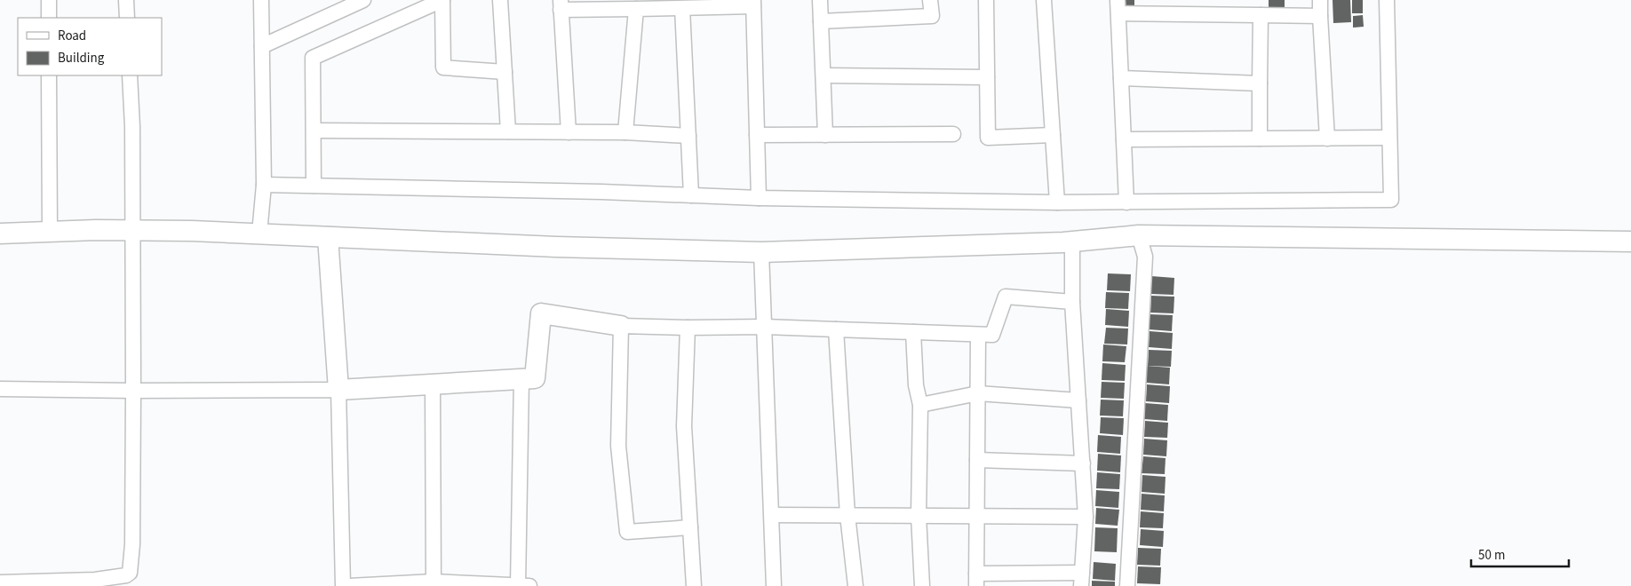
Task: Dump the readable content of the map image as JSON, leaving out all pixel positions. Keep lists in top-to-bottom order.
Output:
{
  "legend": ["Road", "Building"],
  "scale_bar": "50 m"
}
